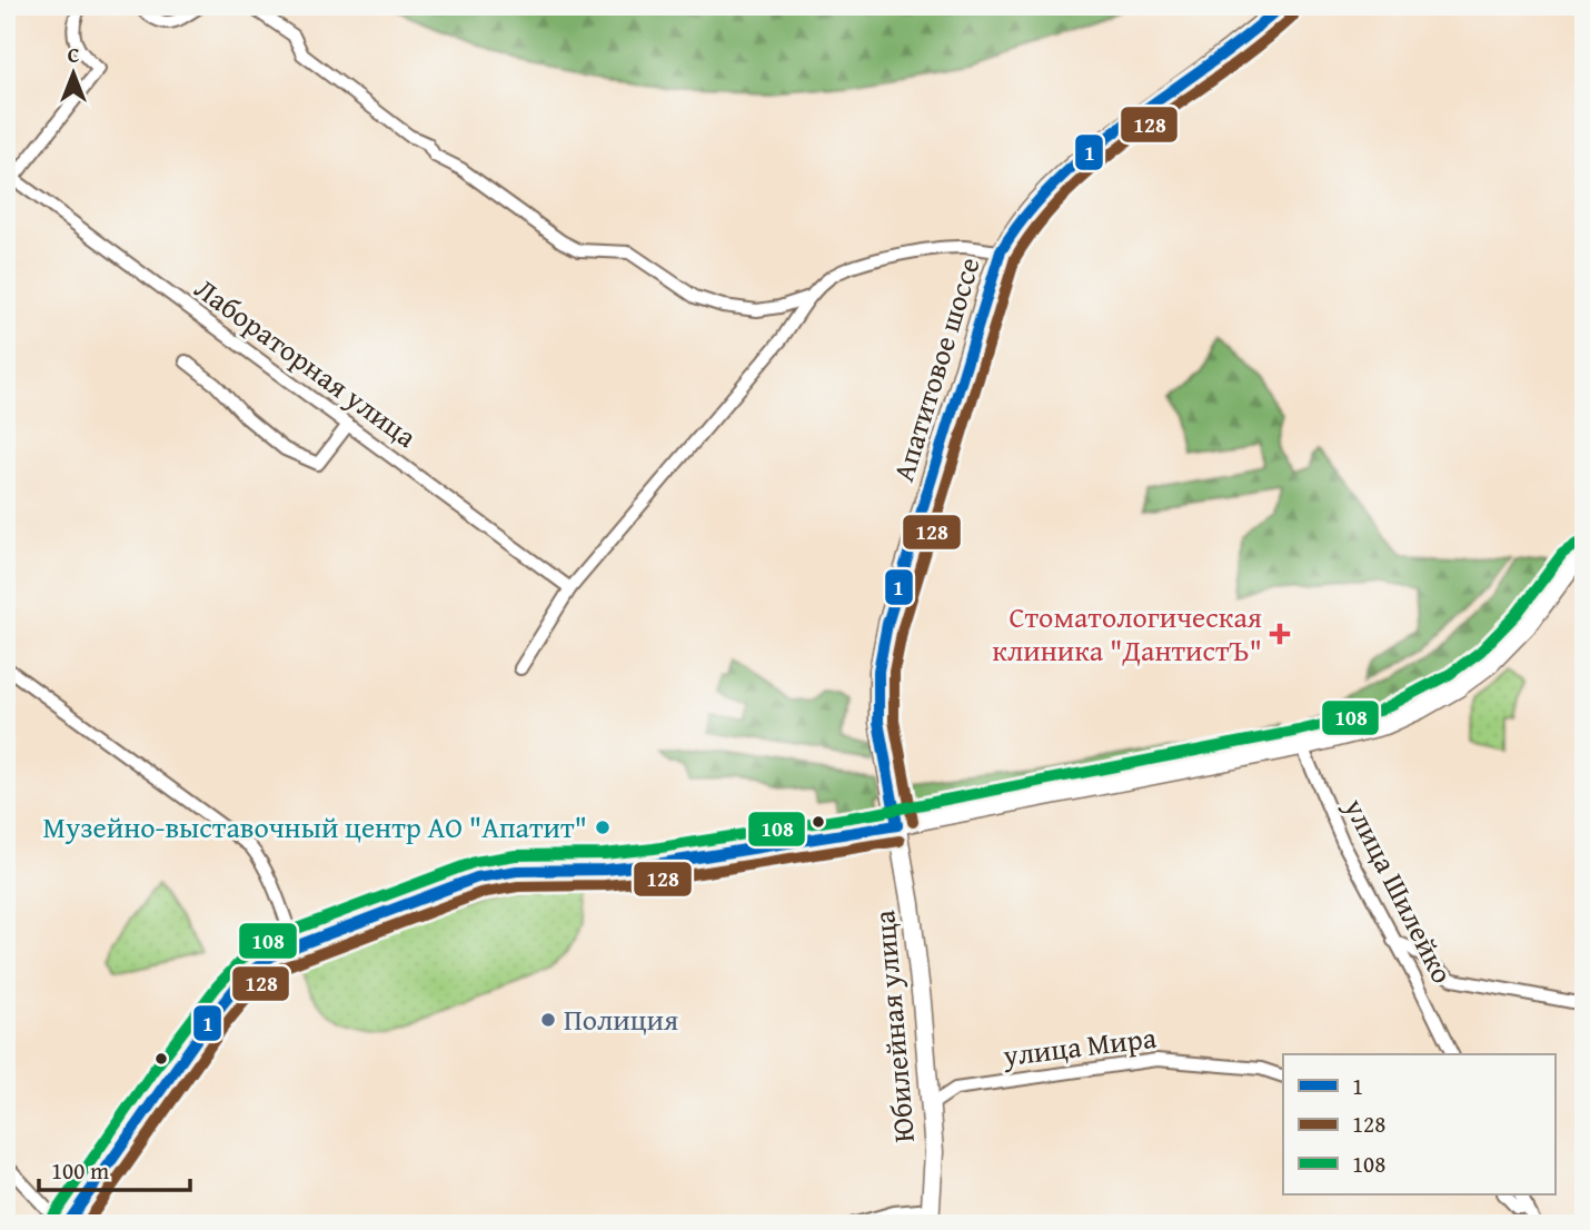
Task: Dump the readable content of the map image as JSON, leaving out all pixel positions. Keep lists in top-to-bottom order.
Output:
{
  "streets": {
    "street": [
      "Лабораторная улица",
      "Апатитовое шоссе",
      "улица Шилейко",
      "Юбилейная улица",
      "улица Мира"
    ]
  },
  "crossings": [
    ["Апатитовое шоссе", "Юбилейная улица"],
    ["Юбилейная улица", "улица Мира"]
  ],
  "places": {
    "health": ["Стоматологическая клиника \"ДантистЪ\""],
    "other": ["Музейно-выставочный центр АО \"Апатит\"", "Полиция"]
  },
  "lines": ["transit line 1", "transit line 128", "transit line 108"],
  "legend": ["1", "128", "108"],
  "scale_bar": "100 m",
  "north": "top"
}
